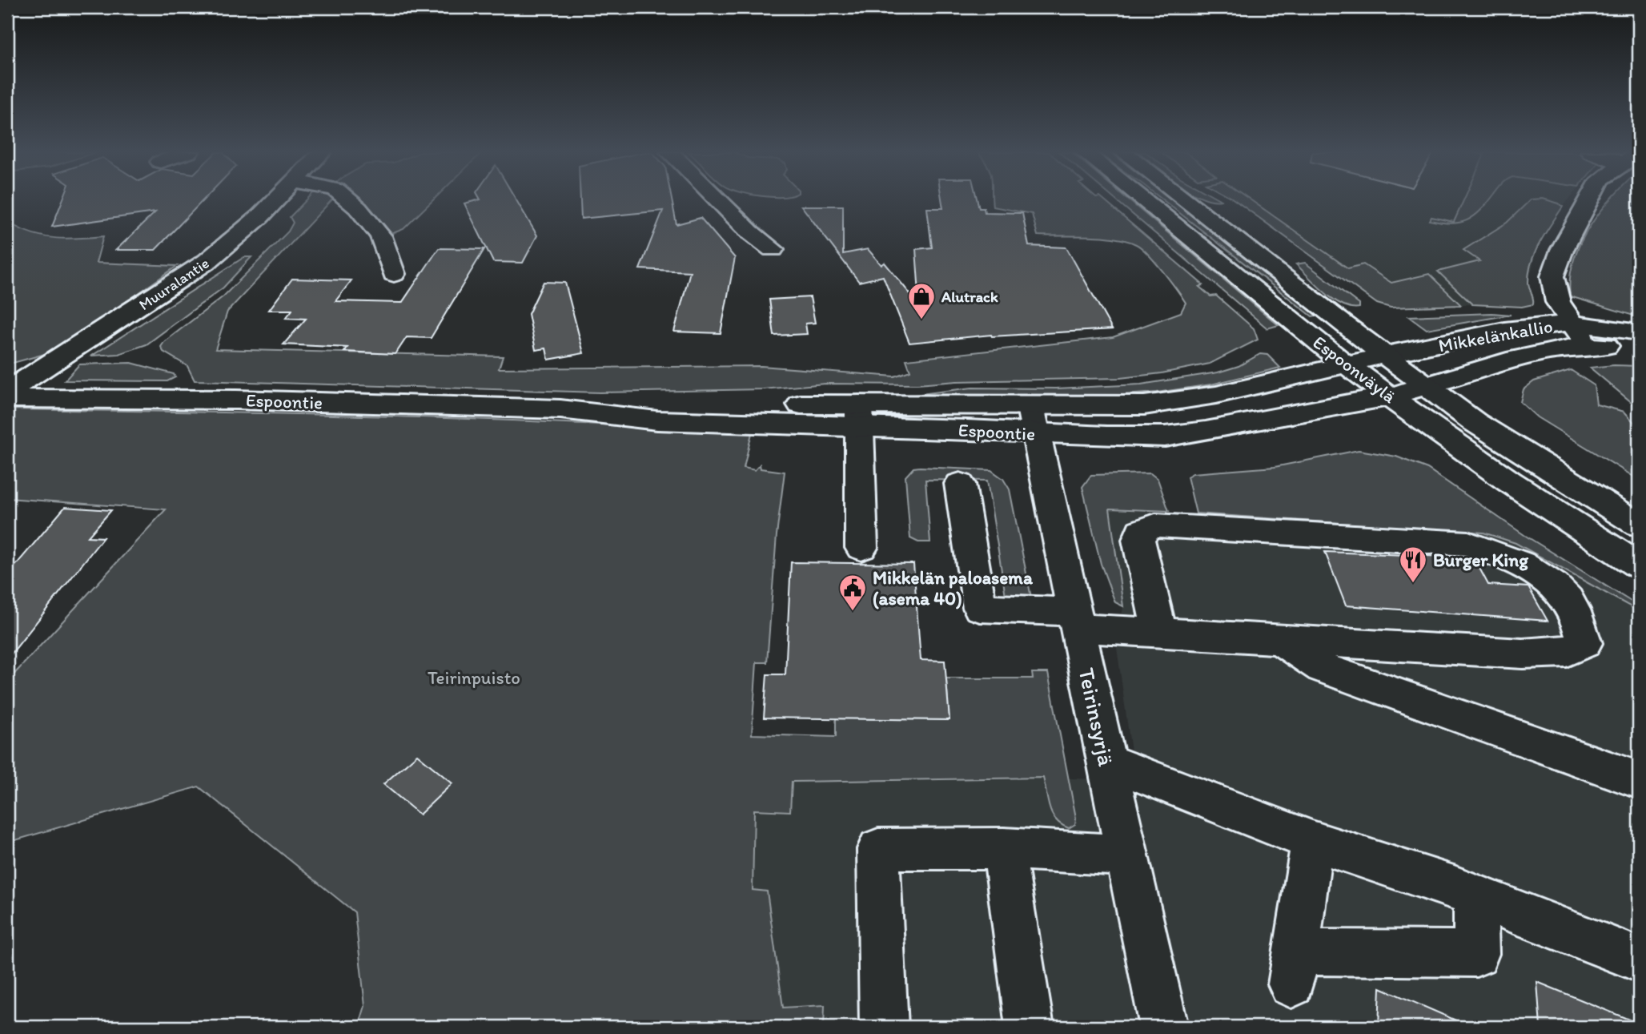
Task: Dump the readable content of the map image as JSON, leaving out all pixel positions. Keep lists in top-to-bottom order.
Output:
{
  "streets": {
    "main road": [
      "Muuralantie",
      "Mikkelänkallio",
      "Espoonväylä",
      "Espoontie",
      "Teirinsyrjä"
    ]
  },
  "crossings": [
    ["Mikkelänkallio", "Espoonväylä"],
    ["Mikkelänkallio", "Espoontie"],
    ["Espoonväylä", "Espoontie"],
    ["Espoontie", "Teirinsyrjä"]
  ],
  "parks": ["Teirinpuisto"],
  "places": {
    "shop": ["Alutrack"],
    "restaurant": ["Burger King"],
    "public building": ["Mikkelän paloasema (asema 40)"]
  }
}
